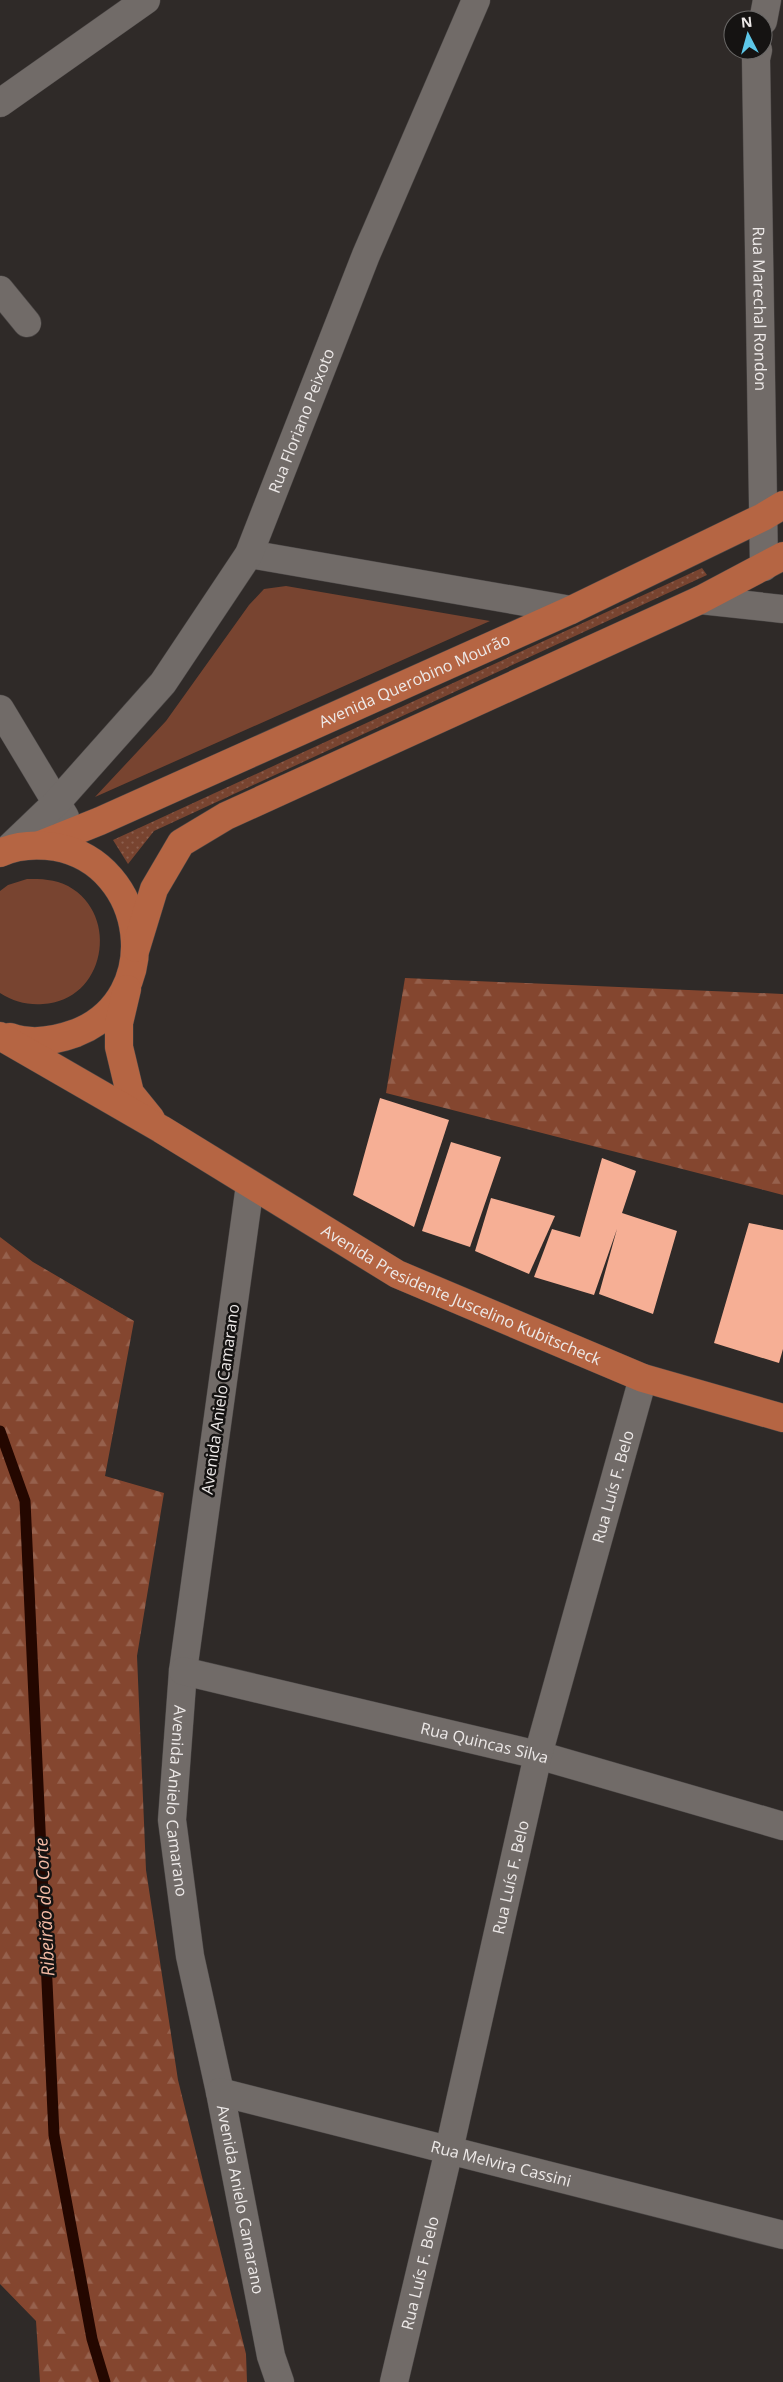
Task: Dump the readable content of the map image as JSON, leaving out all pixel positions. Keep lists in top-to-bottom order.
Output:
{
  "streets": {
    "main road": ["Avenida Querobino Mourão", "Avenida Presidente Juscelino Kubitscheck"],
    "street": [
      "Rua Marechal Rondon",
      "Rua Floriano Peixoto",
      "Avenida Anielo Camarano",
      "Rua Luís F. Belo",
      "Rua Quincas Silva",
      "Rua Melvira Cassini"
    ]
  },
  "crossings": [
    ["Rua Marechal Rondon", "Avenida Querobino Mourão"],
    ["Avenida Presidente Juscelino Kubitscheck", "Avenida Anielo Camarano"],
    ["Avenida Presidente Juscelino Kubitscheck", "Rua Luís F. Belo"],
    ["Avenida Anielo Camarano", "Rua Quincas Silva"],
    ["Avenida Anielo Camarano", "Rua Melvira Cassini"],
    ["Rua Luís F. Belo", "Rua Quincas Silva"],
    ["Rua Luís F. Belo", "Rua Melvira Cassini"]
  ],
  "water": ["Ribeirão do Corte"],
  "north": "top"
}
